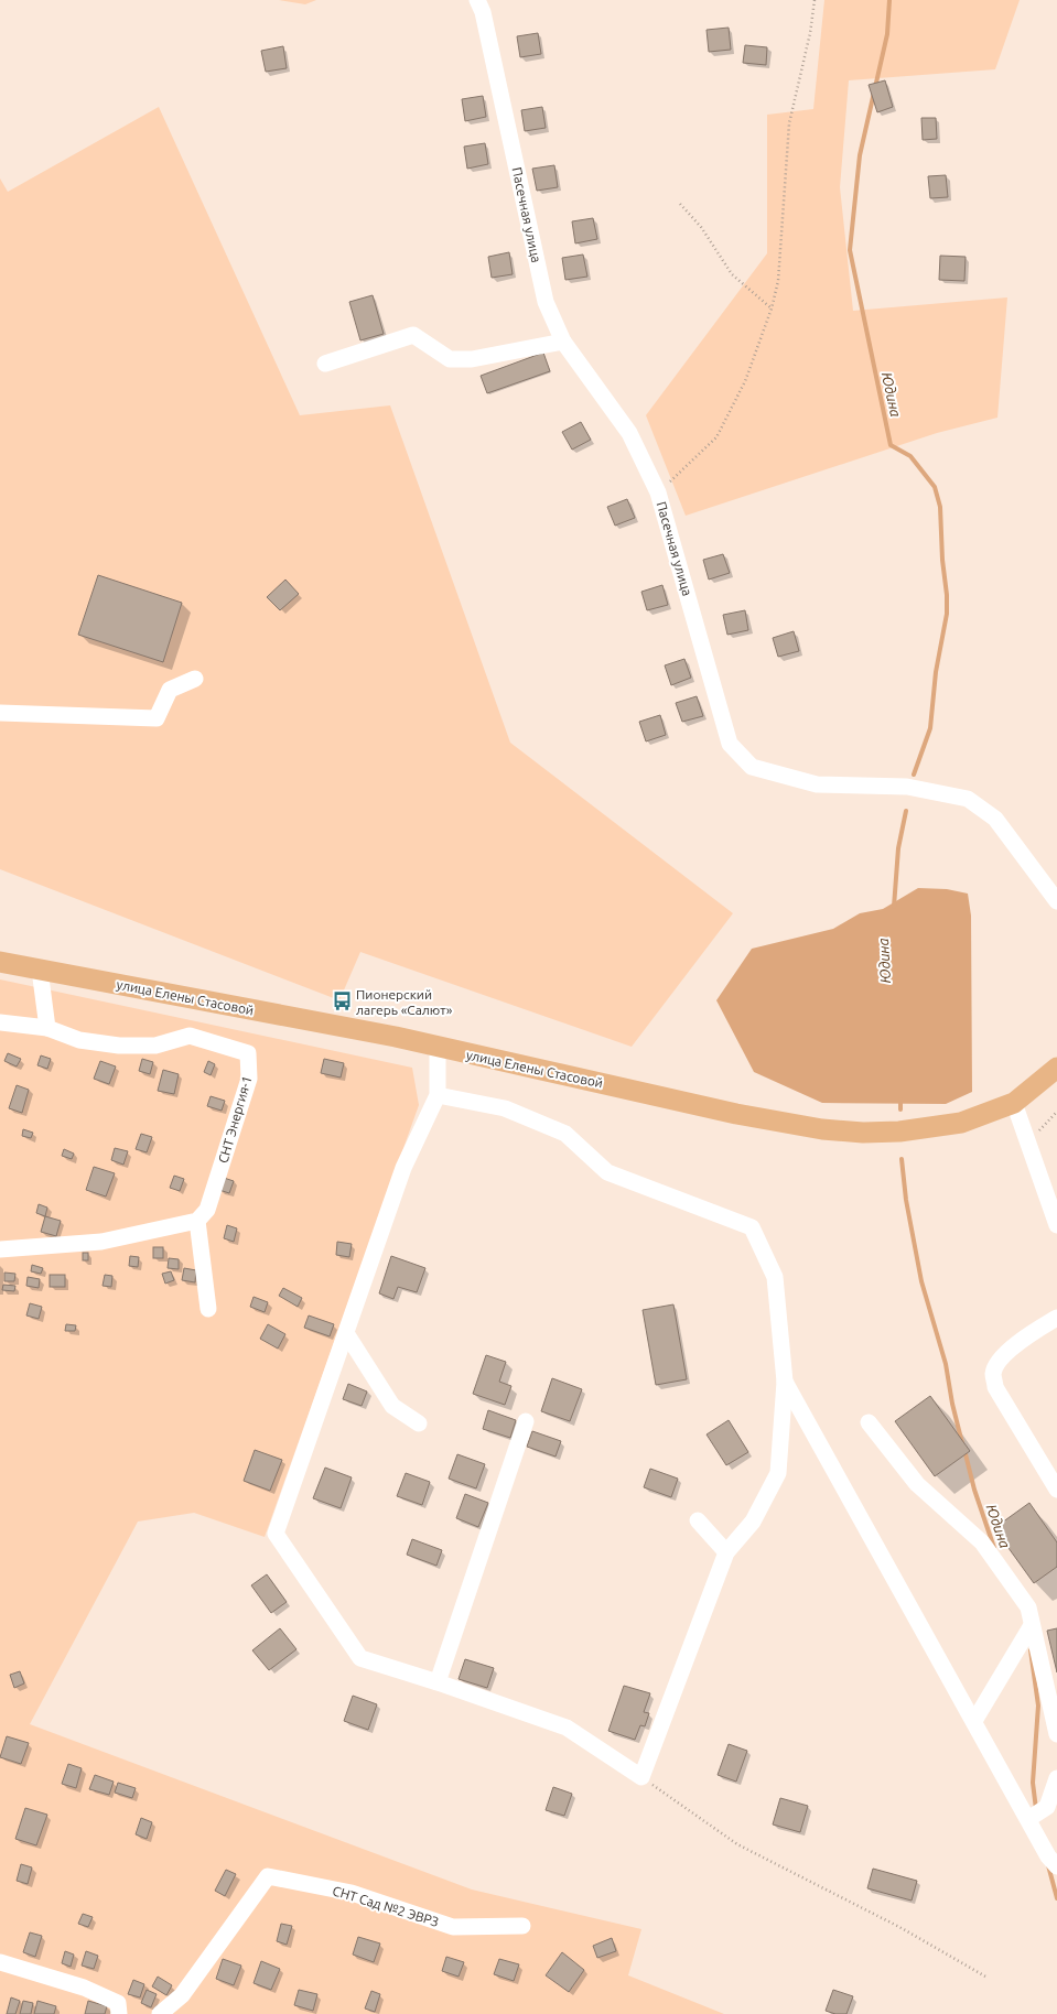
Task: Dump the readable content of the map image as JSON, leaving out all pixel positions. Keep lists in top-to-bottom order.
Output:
{
  "streets": {
    "main road": ["улица Елены Стасовой"],
    "street": ["Пасечная улица", "СНТ Энергия-1", "СНТ Сад №2 ЭВРЗ"]
  },
  "water": ["Юдина"],
  "places": {
    "bus stop": ["Пионерский лагерь «Салют»"]
  }
}
